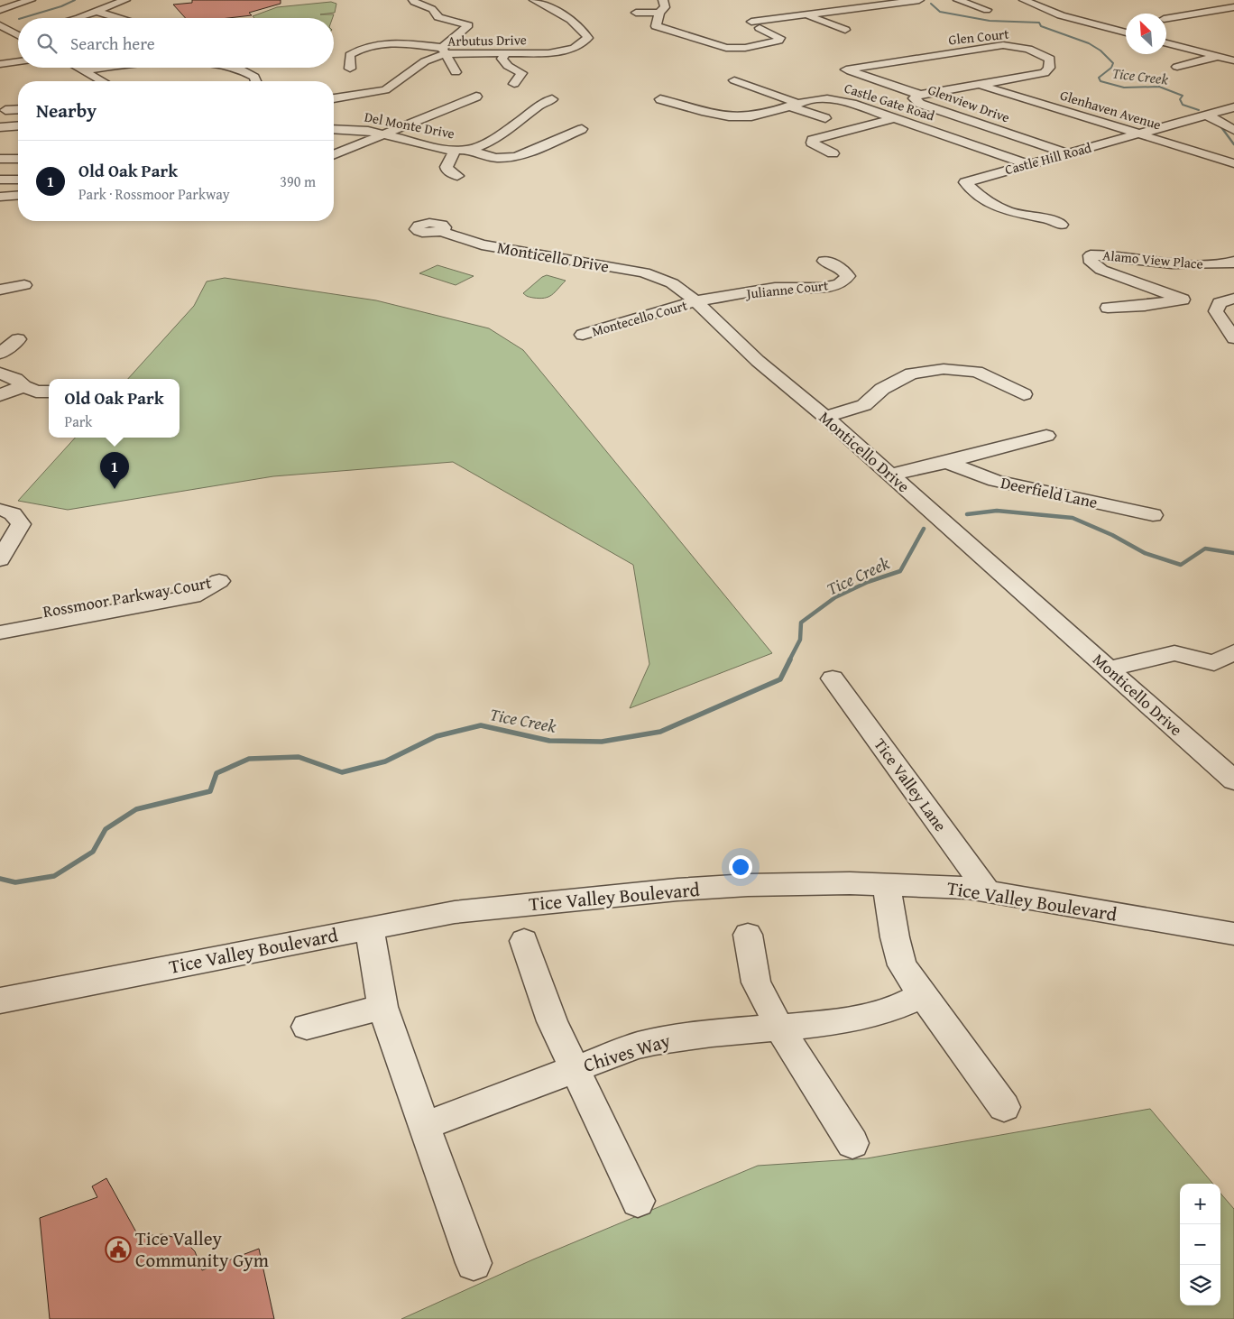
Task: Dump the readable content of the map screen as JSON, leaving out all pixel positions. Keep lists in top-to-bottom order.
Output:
{
  "streets": {
    "street": [
      "Glen Court",
      "Arbutus Drive",
      "Castle Gate Road",
      "Glenview Drive",
      "Glenhaven Avenue",
      "Del Monte Drive",
      "Castle Hill Road",
      "Monticello Drive",
      "Alamo View Place",
      "Julianne Court",
      "Montecello Court",
      "Deerfield Lane",
      "Rossmoor Parkway Court",
      "Tice Valley Lane",
      "Tice Valley Boulevard",
      "Chives Way"
    ]
  },
  "crossings": [
    ["Glen Court", "Glenview Drive"],
    ["Glen Court", "Glenhaven Avenue"],
    ["Castle Gate Road", "Castle Hill Road"],
    ["Glenview Drive", "Castle Hill Road"],
    ["Glenhaven Avenue", "Castle Hill Road"],
    ["Monticello Drive", "Julianne Court"],
    ["Monticello Drive", "Montecello Court"],
    ["Julianne Court", "Montecello Court"],
    ["Tice Valley Lane", "Tice Valley Boulevard"]
  ],
  "water": ["Tice Creek"],
  "places": {
    "public building": ["Tice Valley Community Gym"]
  },
  "north": "top left",
  "page": {
    "search": "Search here",
    "heading": "Nearby",
    "list": [
      {
        "mark": "1",
        "name": "Old Oak Park",
        "note": "Park · Rossmoor Parkway",
        "value": "390 m"
      }
    ],
    "popup": ["Old Oak Park", "Park"],
    "pins": "1",
    "map_buttons": ["+", "−"]
  }
}
